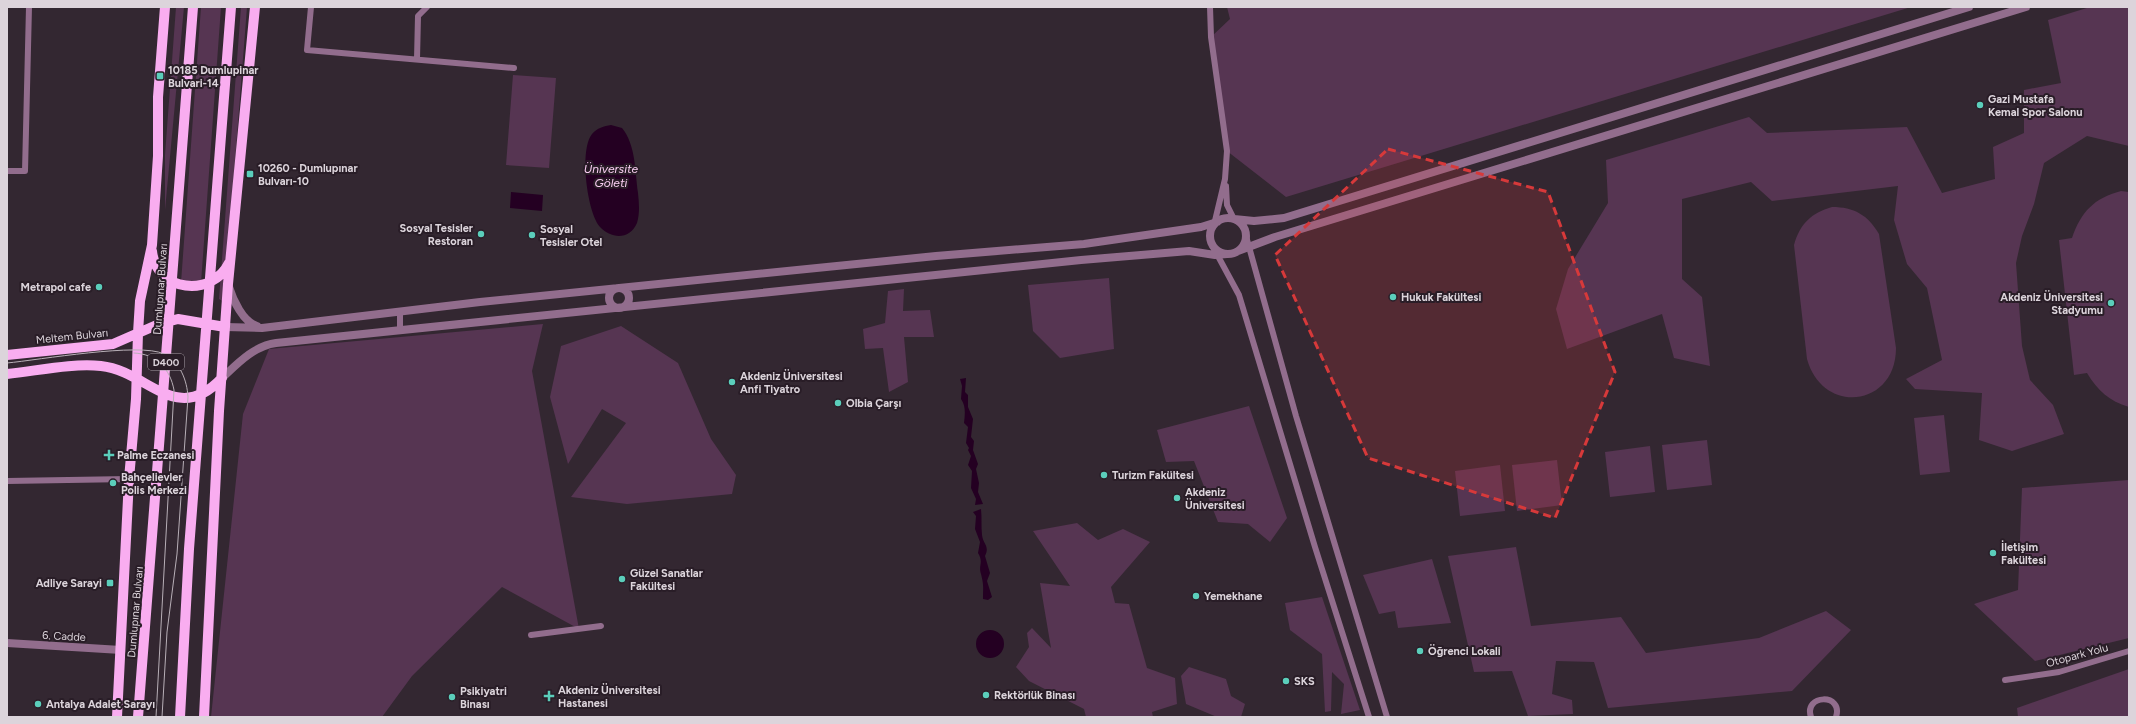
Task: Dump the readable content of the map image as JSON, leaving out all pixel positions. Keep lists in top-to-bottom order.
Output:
{
  "streets": {
    "main road": ["Dumlupınar Bulvarı", "Meltem Bulvarı", "D400"],
    "street": ["6. Cadde", "Otopark Yolu"]
  },
  "water": ["Üniversite Göleti"],
  "places": {
    "transit": ["10185 Dumlupinar Bulvari-14", "10260 - Dumlupınar Bulvarı-10", "Adliye Sarayi"],
    "other": [
      "Gazi Mustafa Kemal Spor Salonu",
      "Sosyal Tesisler Restoran",
      "Sosyal Tesisler Otel",
      "Metrapol cafe",
      "Hukuk Fakültesi",
      "Akdeniz Üniversitesi Stadyumu",
      "Akdeniz Üniversitesi Anfi Tiyatro",
      "Olbia Çarşı",
      "Turizm Fakültesi",
      "Bahçelievler Polis Merkezi",
      "Akdeniz Üniversitesi",
      "İletişim Fakültesi",
      "Güzel Sanatlar Fakültesi",
      "Yemekhane",
      "Öğrenci Lokali",
      "SKS",
      "Rektörlük Binası",
      "Psikiyatri Binası",
      "Antalya Adalet Sarayı"
    ],
    "health": ["Palme Eczanesi", "Akdeniz Üniversitesi Hastanesi"]
  }
}
